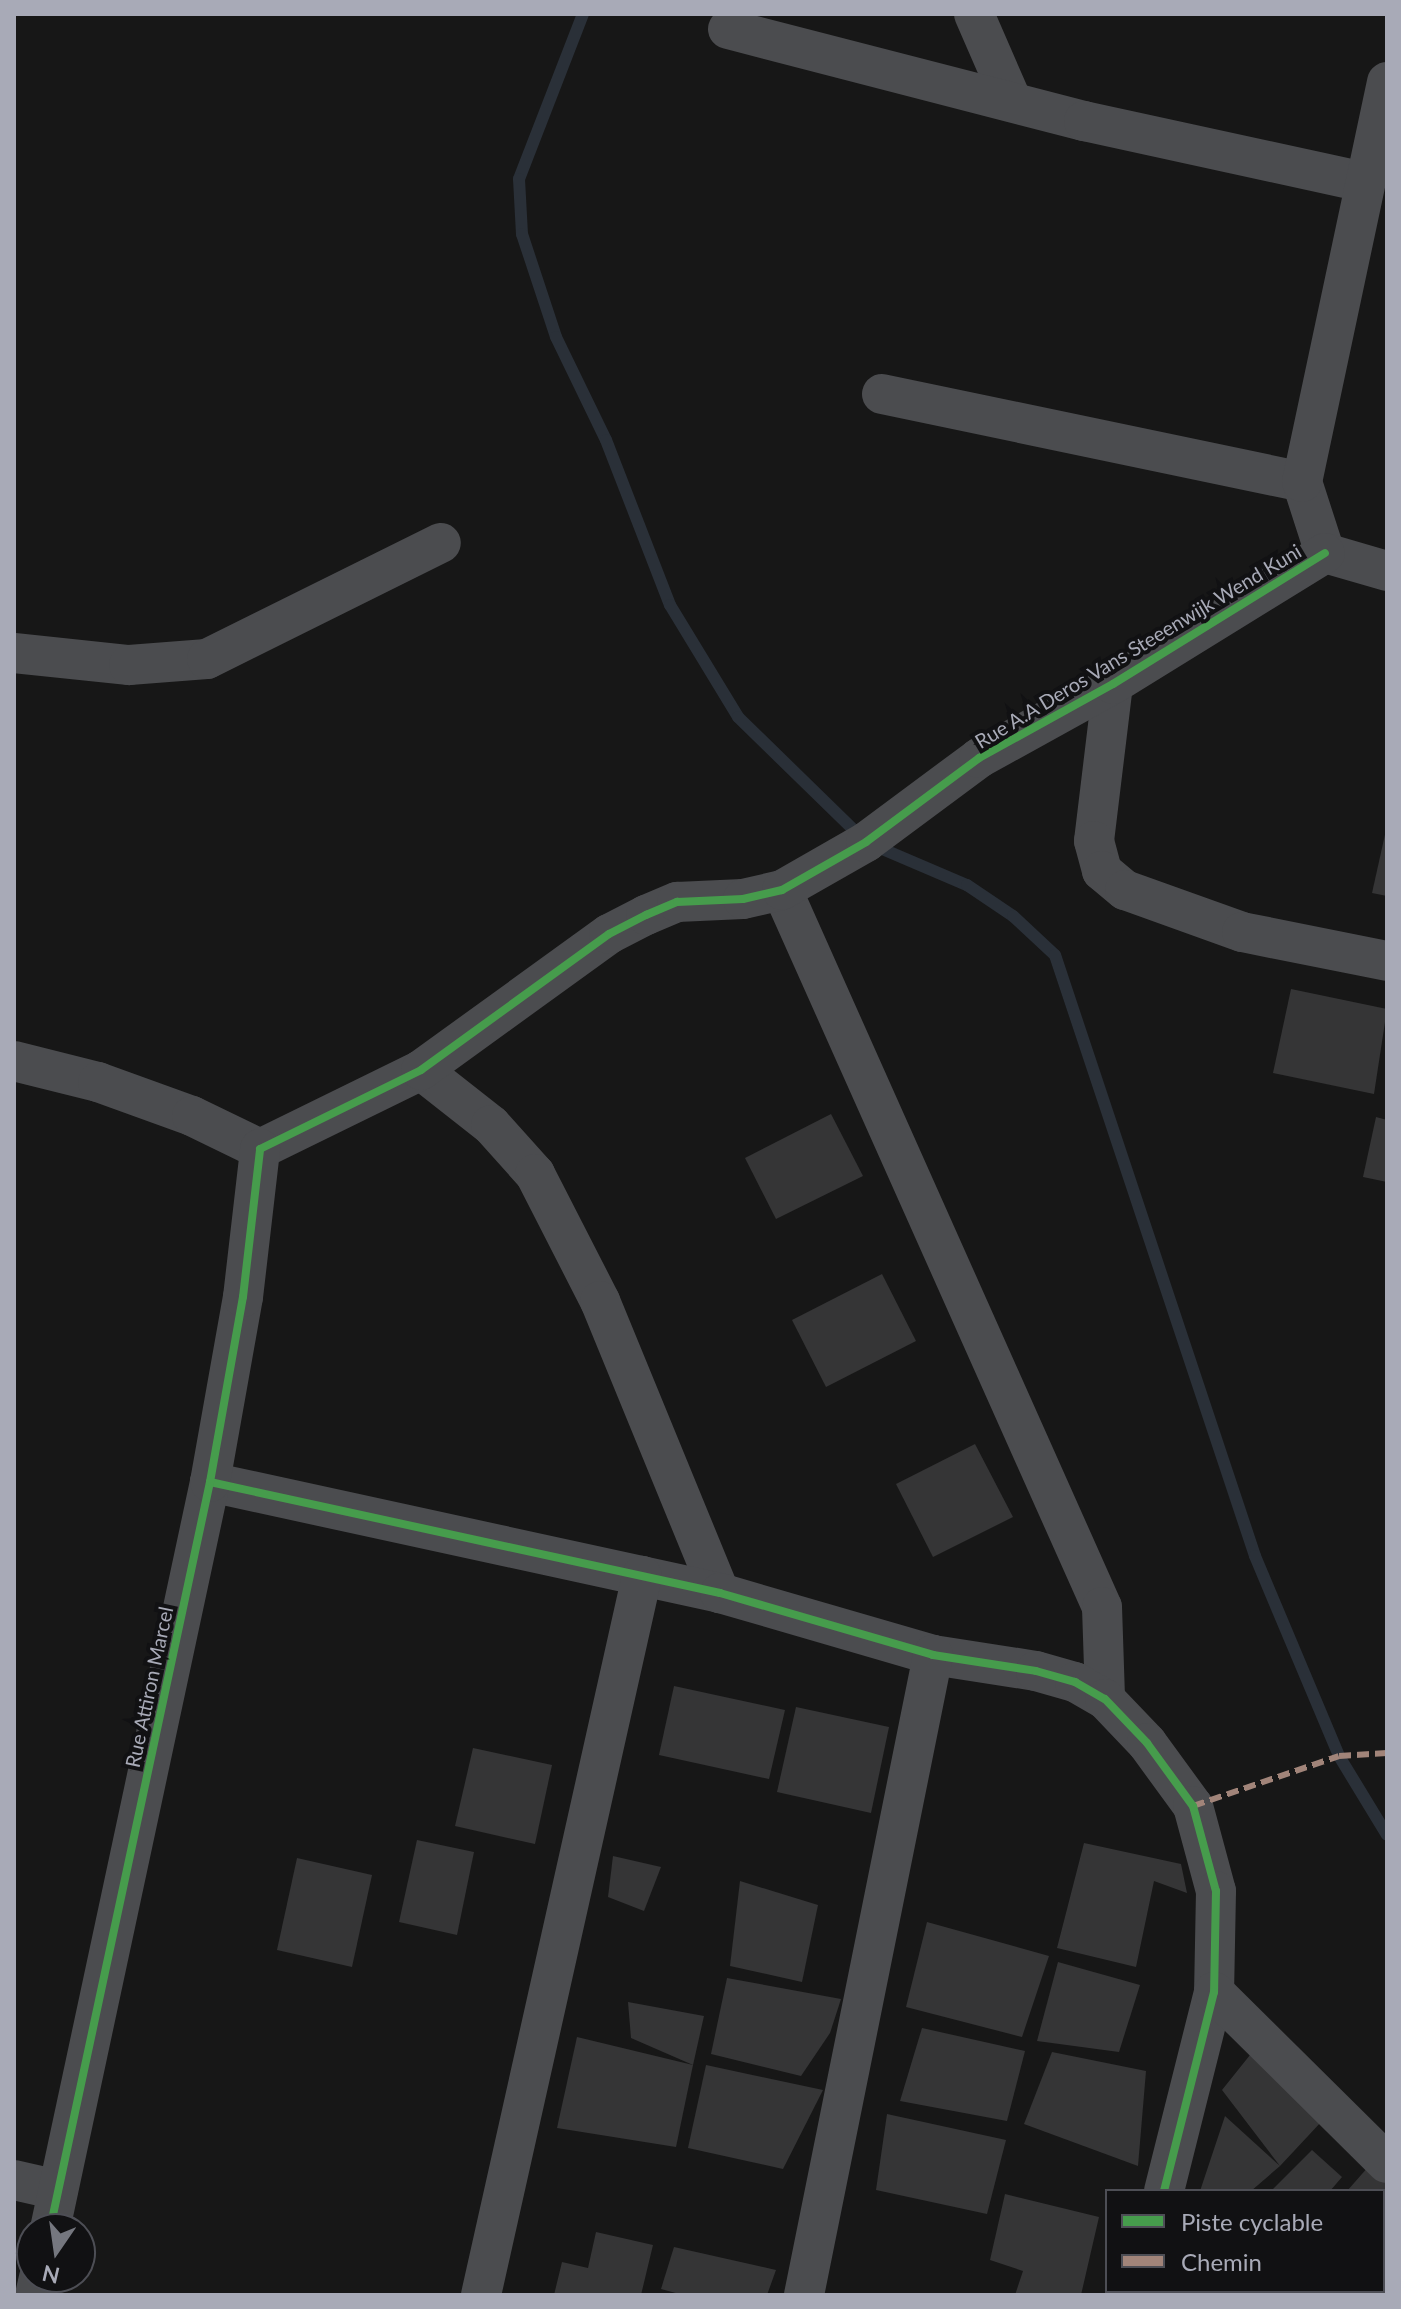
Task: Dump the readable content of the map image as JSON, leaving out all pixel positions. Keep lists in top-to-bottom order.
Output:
{
  "streets": {
    "street": ["Rue A.A Deros Vans Steeenwijk Wend Kuni", "Rue Attiron Marcel"]
  },
  "crossings": [
    ["Rue A.A Deros Vans Steeenwijk Wend Kuni", "Rue Attiron Marcel"]
  ],
  "legend": ["Piste cyclable", "Chemin"],
  "north": "bottom"
}
